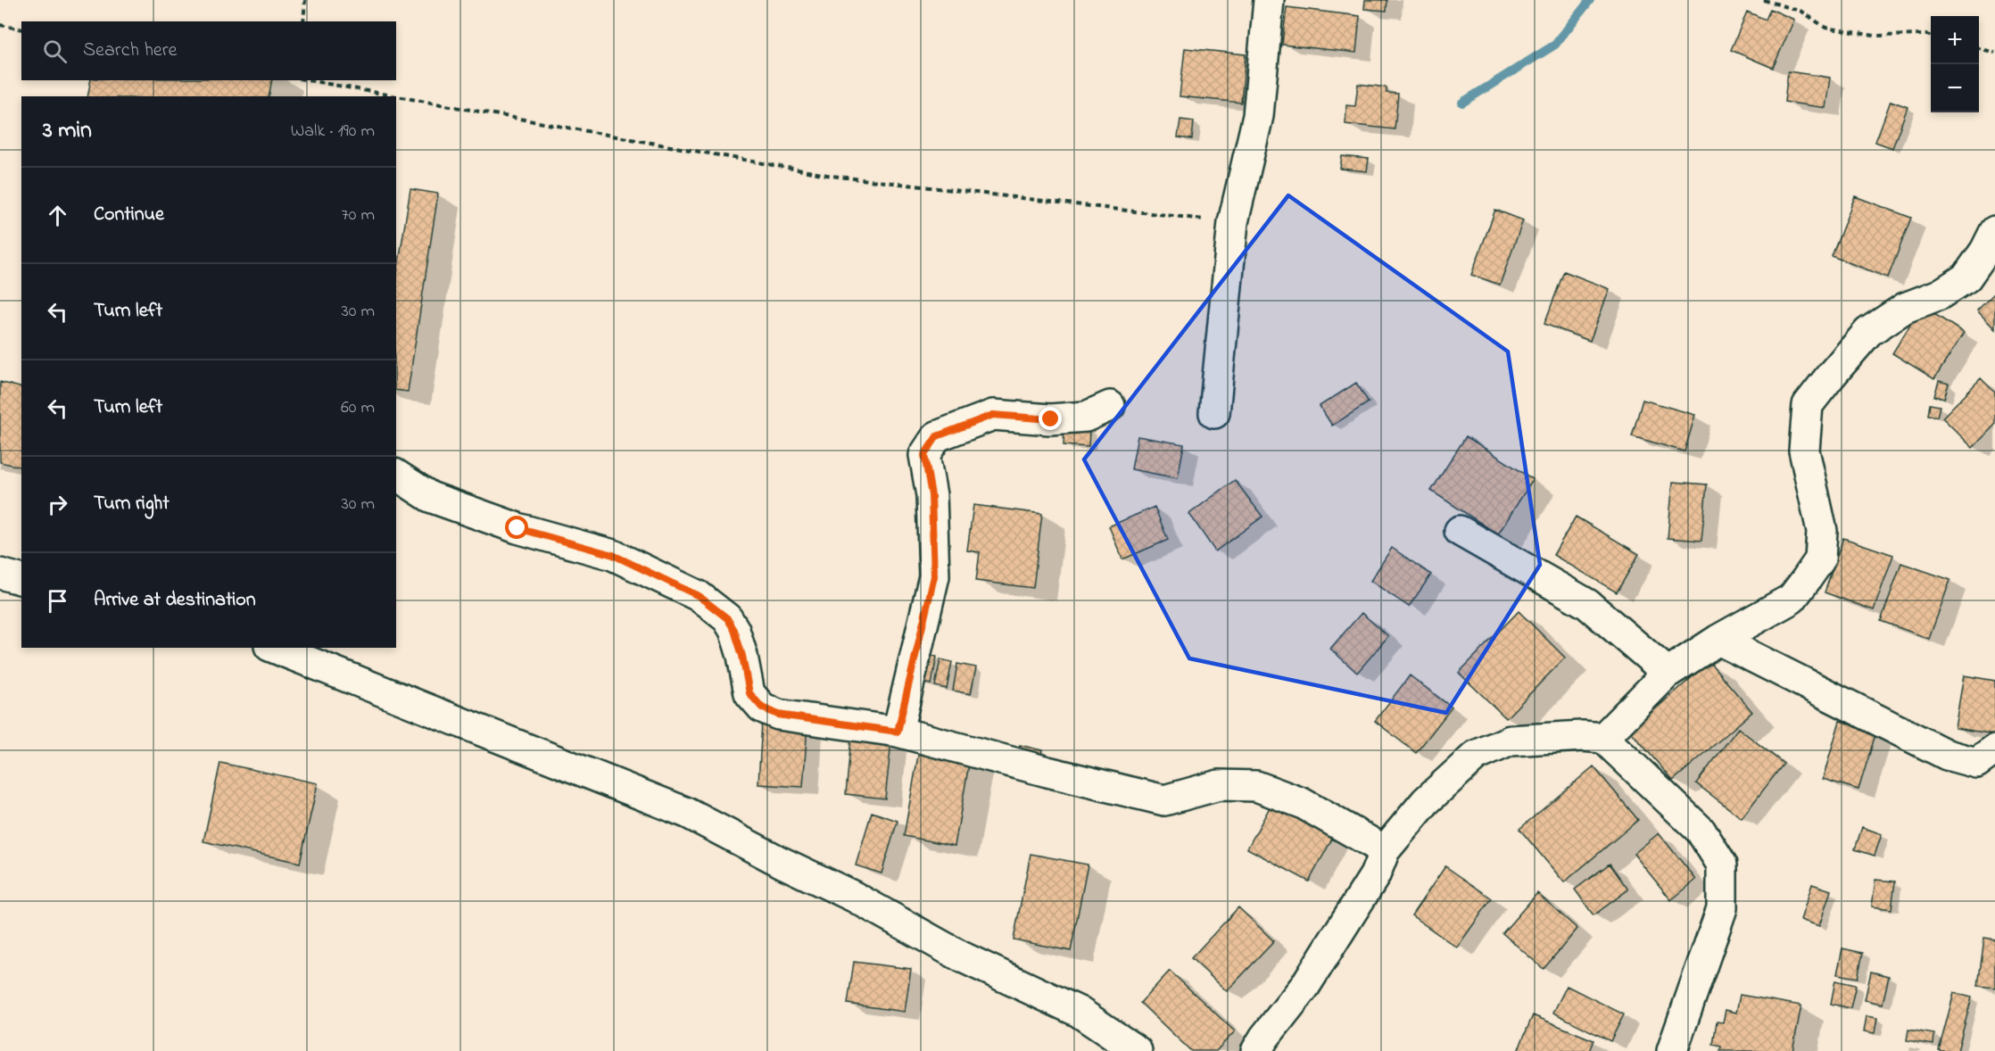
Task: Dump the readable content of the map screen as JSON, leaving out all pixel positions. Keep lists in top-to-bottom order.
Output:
{
  "page": {
    "map_buttons": ["+", "−"],
    "search": "Search here",
    "heading": ["3 min", "Walk · 190 m"],
    "list": [
      ["Continue", "70 m"],
      ["Turn left", "30 m"],
      ["Turn left", "60 m"],
      ["Turn right", "30 m"],
      "Arrive at destination"
    ]
  }
}
